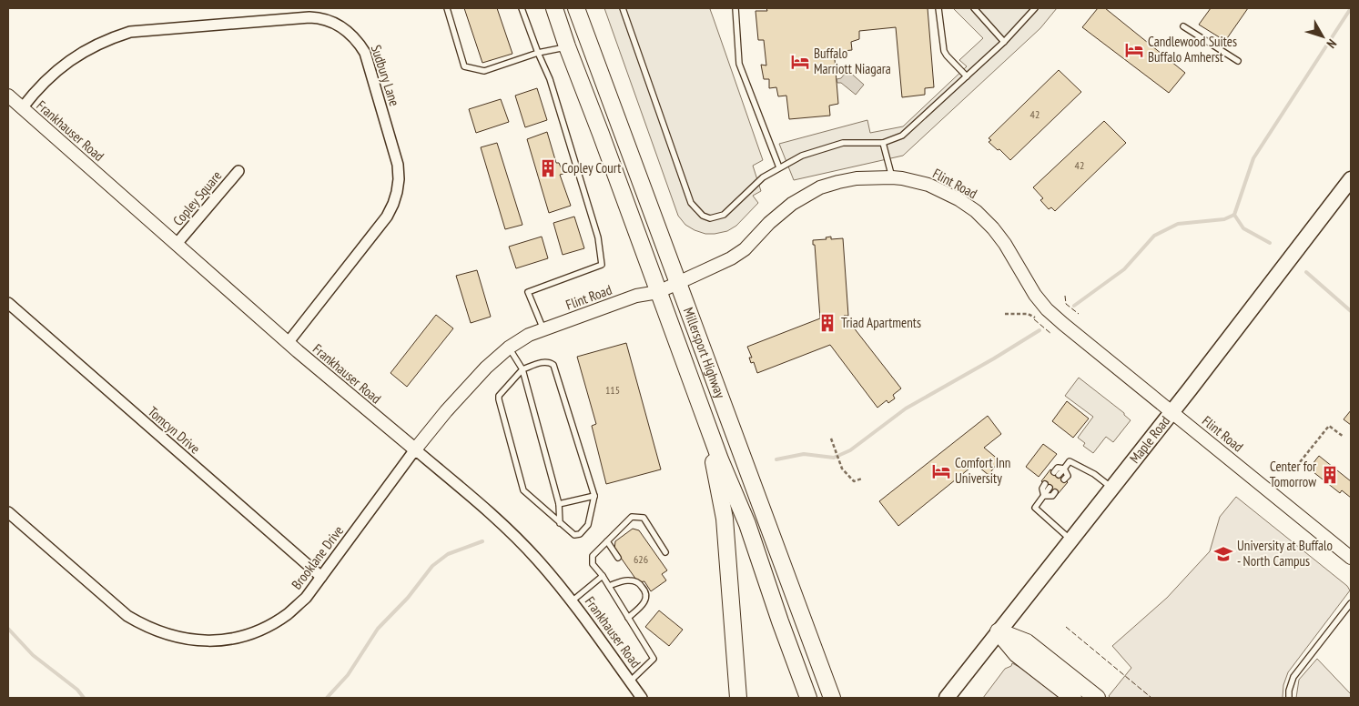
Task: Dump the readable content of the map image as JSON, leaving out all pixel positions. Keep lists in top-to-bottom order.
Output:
{
  "streets": {
    "main road": ["Millersport Highway", "Maple Road"],
    "street": [
      "Sudbury Lane",
      "Frankhauser Road",
      "Flint Road",
      "Copley Square",
      "Tomcyn Drive",
      "Brooklane Drive"
    ]
  },
  "crossings": [
    ["Sudbury Lane", "Frankhauser Road"],
    ["Frankhauser Road", "Flint Road"],
    ["Frankhauser Road", "Copley Square"],
    ["Frankhauser Road", "Brooklane Drive"],
    ["Flint Road", "Millersport Highway"],
    ["Flint Road", "Maple Road"],
    ["Flint Road", "Brooklane Drive"],
    ["Tomcyn Drive", "Brooklane Drive"]
  ],
  "places": {
    "hotel": ["Candlewood Suites Buffalo Amherst", "Buffalo Marriott Niagara", "Comfort Inn University"],
    "building": ["Copley Court", "Triad Apartments", "Center for Tomorrow"],
    "school or university": ["University at Buffalo - North Campus"]
  },
  "house_numbers": [
    "42",
    "42",
    "115",
    "626"
  ],
  "north": "bottom right"
}
